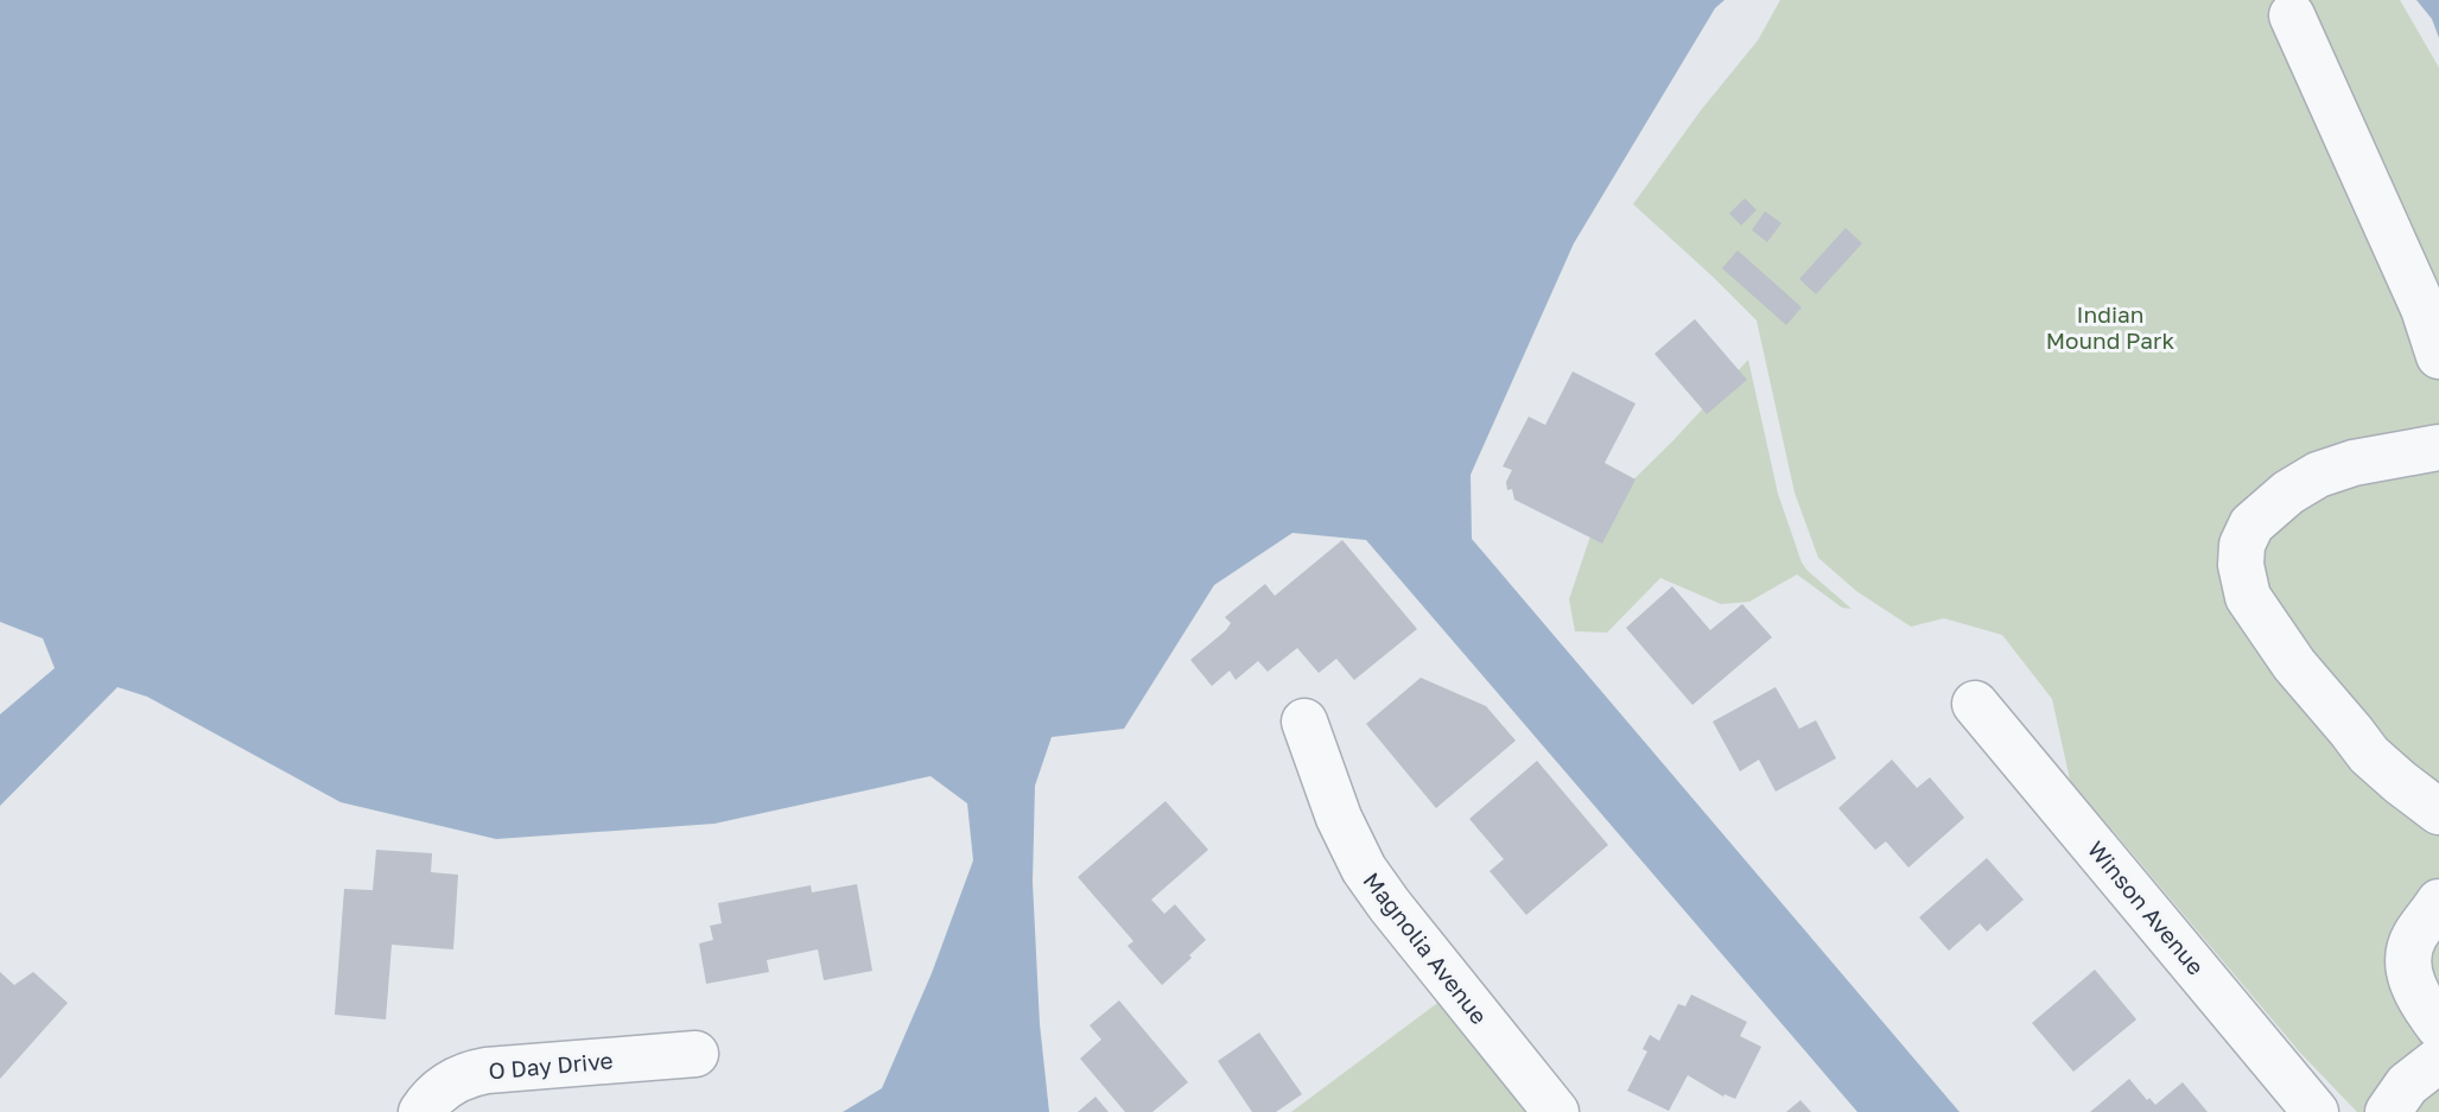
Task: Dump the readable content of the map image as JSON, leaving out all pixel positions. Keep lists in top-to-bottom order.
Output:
{
  "streets": {
    "street": ["Winson Avenue", "Magnolia Avenue", "O Day Drive"]
  },
  "parks": ["Indian Mound Park"]
}
